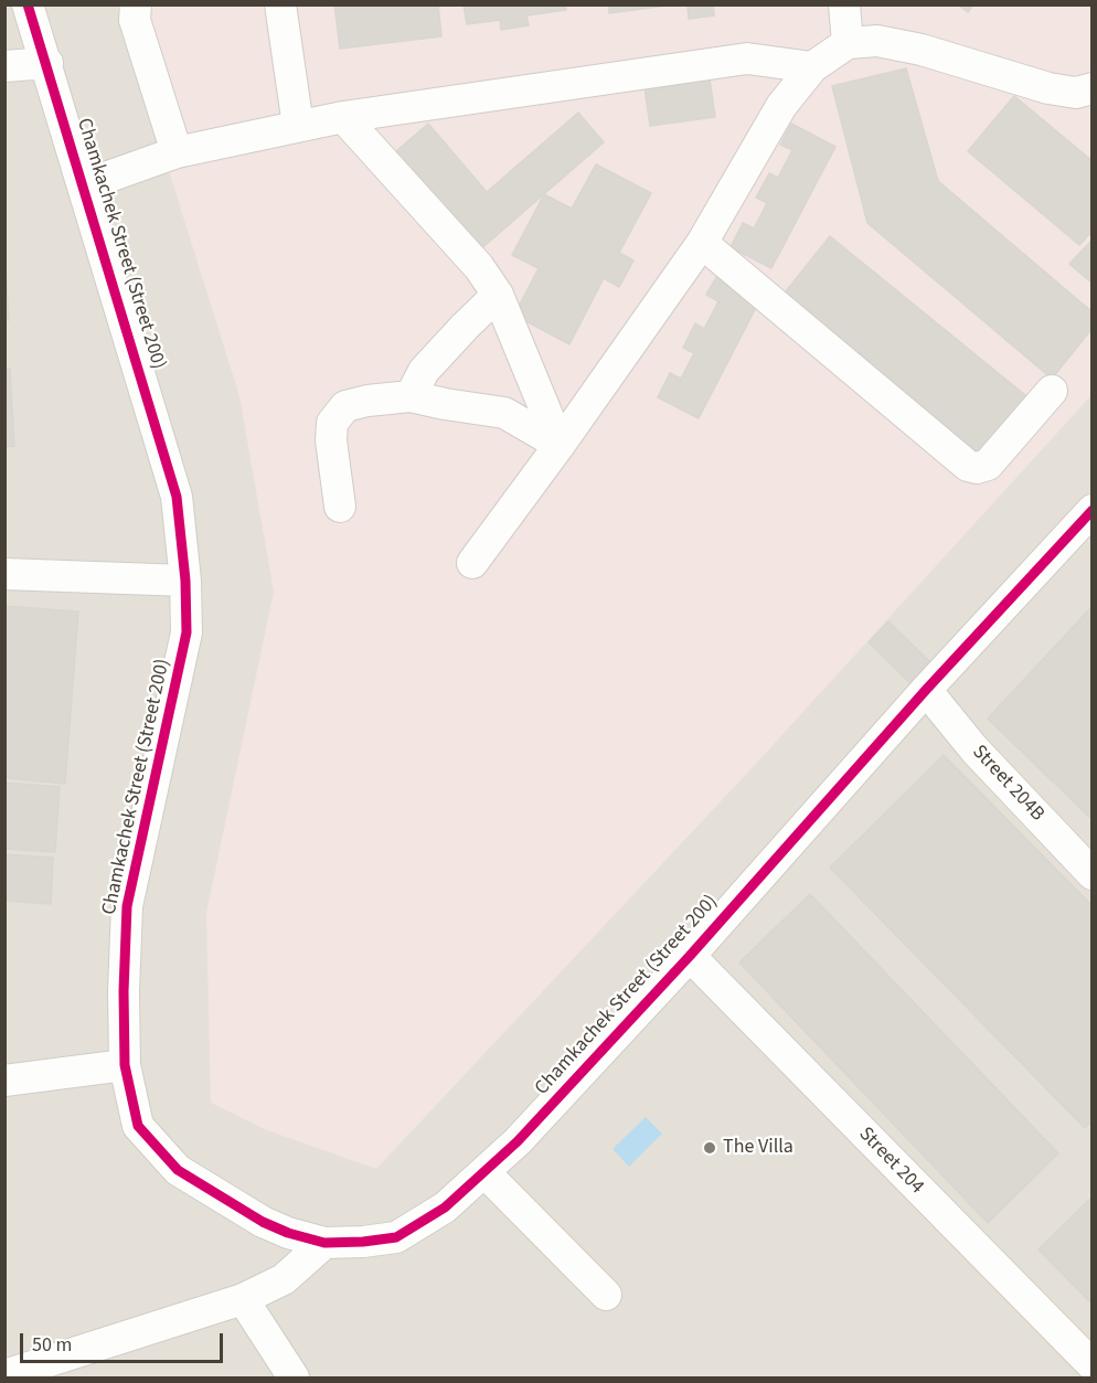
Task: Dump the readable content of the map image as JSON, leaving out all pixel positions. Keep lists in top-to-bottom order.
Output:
{
  "streets": {
    "street": ["Chamkachek Street (Street 200)", "Street 204B", "Street 204"]
  },
  "crossings": [
    ["Chamkachek Street (Street 200)", "Street 204B"],
    ["Chamkachek Street (Street 200)", "Street 204"]
  ],
  "places": ["The Villa"],
  "scale_bar": "50 m"
}
